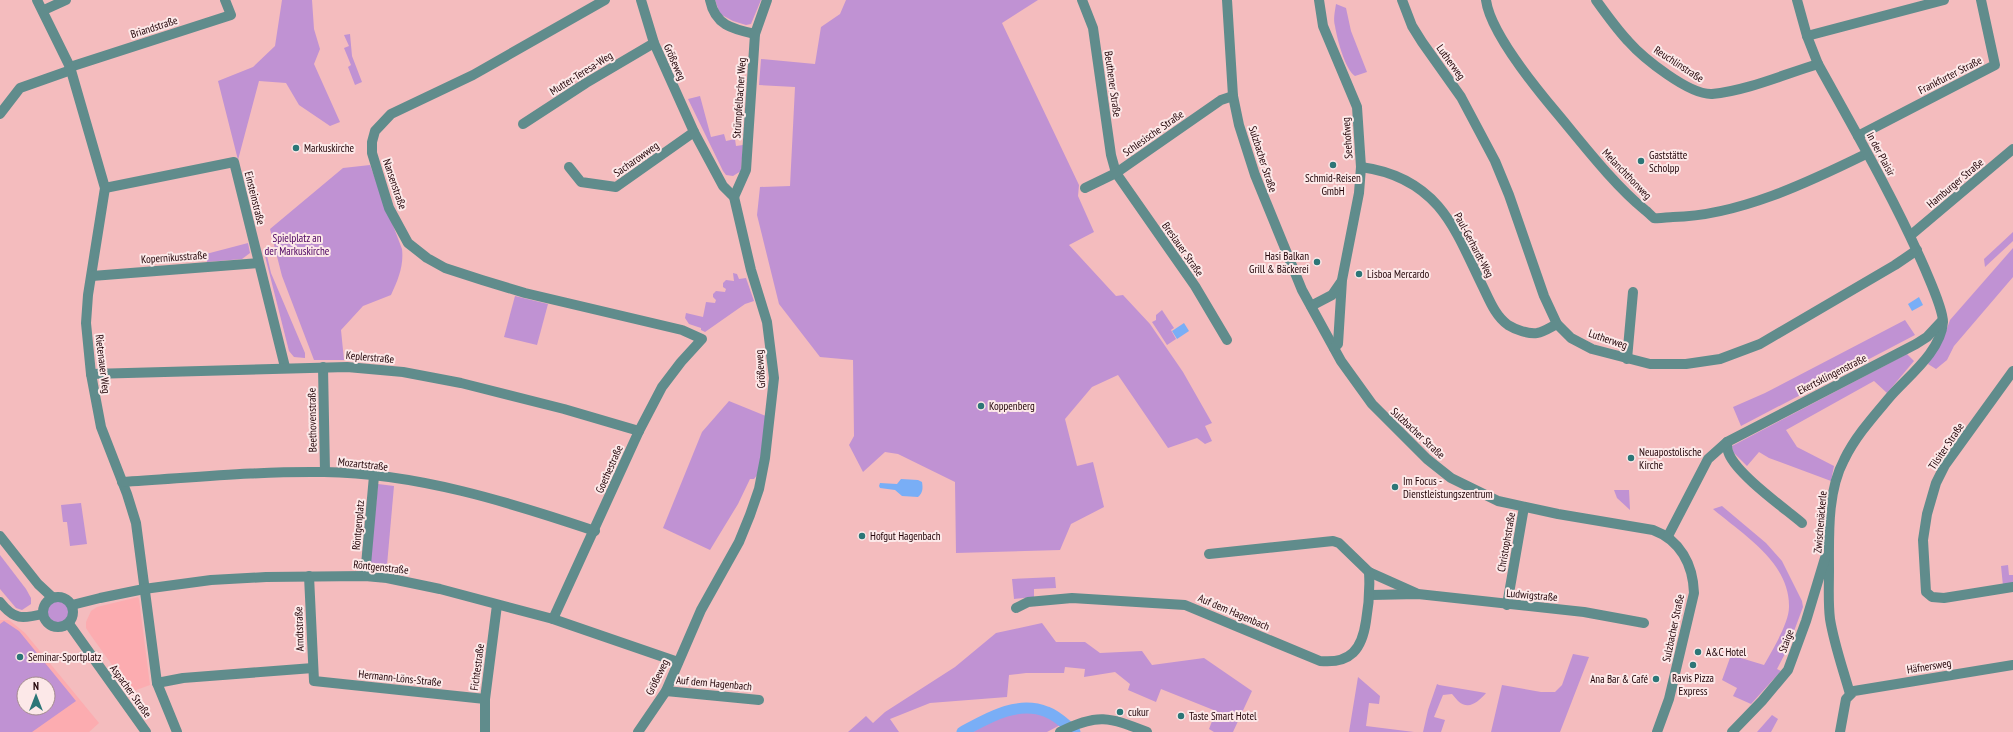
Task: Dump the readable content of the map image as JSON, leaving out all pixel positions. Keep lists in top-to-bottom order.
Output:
{
  "streets": {
    "street": [
      "Briandstraße",
      "Größeweg",
      "Lutherweg",
      "Reuchlinstraße",
      "Mutter-Teresa-Weg",
      "Frankfurter Straße",
      "Beuthener Straße",
      "Strümpfelbacher Weg",
      "Schlesische Straße",
      "Seehofweg",
      "In der Plaisir",
      "Sacharowweg",
      "Sulzbacher Straße",
      "Melanchthonweg",
      "Hamburger Straße",
      "Nansenstraße",
      "Einsteinstraße",
      "Paul-Gerhardt-Weg",
      "Breslauer Straße",
      "Kopernikusstraße",
      "Keplerstraße",
      "Rietenauer Weg",
      "Ekertsklingenstraße",
      "Beethovenstraße",
      "Tilsiter Straße",
      "Mozartstraße",
      "Goethestraße",
      "Zwischenäckerle",
      "Röntgenplatz",
      "Christophstraße",
      "Röntgenstraße",
      "Ludwigstraße",
      "Auf dem Hagenbach",
      "Arndtstraße",
      "Staige",
      "Häfnersweg",
      "Fichtestraße",
      "Hermann-Löns-Straße",
      "Aspacher Straße"
    ]
  },
  "crossings": [
    ["Briandstraße", "Rietenauer Weg"],
    ["Größeweg", "Mutter-Teresa-Weg"],
    ["Größeweg", "Strümpfelbacher Weg"],
    ["Größeweg", "Sacharowweg"],
    ["Größeweg", "Röntgenstraße"],
    ["Größeweg", "Auf dem Hagenbach"],
    ["Lutherweg", "In der Plaisir"],
    ["Lutherweg", "Paul-Gerhardt-Weg"],
    ["Reuchlinstraße", "In der Plaisir"],
    ["Frankfurter Straße", "In der Plaisir"],
    ["Beuthener Straße", "Schlesische Straße"],
    ["Beuthener Straße", "Breslauer Straße"],
    ["Schlesische Straße", "Sulzbacher Straße"],
    ["Schlesische Straße", "Breslauer Straße"],
    ["Seehofweg", "Sulzbacher Straße"],
    ["Seehofweg", "Paul-Gerhardt-Weg"],
    ["In der Plaisir", "Melanchthonweg"],
    ["In der Plaisir", "Hamburger Straße"],
    ["In der Plaisir", "Ekertsklingenstraße"],
    ["In der Plaisir", "Zwischenäckerle"],
    ["Sulzbacher Straße", "Ekertsklingenstraße"],
    ["Sulzbacher Straße", "Christophstraße"],
    ["Nansenstraße", "Goethestraße"],
    ["Einsteinstraße", "Kopernikusstraße"],
    ["Einsteinstraße", "Keplerstraße"],
    ["Einsteinstraße", "Rietenauer Weg"],
    ["Kopernikusstraße", "Rietenauer Weg"],
    ["Keplerstraße", "Rietenauer Weg"],
    ["Keplerstraße", "Beethovenstraße"],
    ["Keplerstraße", "Goethestraße"],
    ["Rietenauer Weg", "Mozartstraße"],
    ["Rietenauer Weg", "Röntgenstraße"],
    ["Ekertsklingenstraße", "Zwischenäckerle"],
    ["Beethovenstraße", "Mozartstraße"],
    ["Mozartstraße", "Goethestraße"],
    ["Mozartstraße", "Röntgenplatz"],
    ["Goethestraße", "Röntgenstraße"],
    ["Zwischenäckerle", "Staige"],
    ["Zwischenäckerle", "Häfnersweg"],
    ["Röntgenplatz", "Röntgenstraße"],
    ["Christophstraße", "Ludwigstraße"],
    ["Röntgenstraße", "Arndtstraße"],
    ["Röntgenstraße", "Fichtestraße"],
    ["Röntgenstraße", "Aspacher Straße"],
    ["Ludwigstraße", "Auf dem Hagenbach"],
    ["Arndtstraße", "Hermann-Löns-Straße"],
    ["Fichtestraße", "Hermann-Löns-Straße"]
  ],
  "parks": ["Spielplatz an der Markuskirche"],
  "places": [
    "Markuskirche",
    "Gaststätte Scholpp",
    "Schmid-Reisen GmbH",
    "Hasi Balkan Grill & Bäckerei",
    "Lisboa Mercardo",
    "Koppenberg",
    "Neuapostolische Kirche",
    "Im Focus - Dienstleistungszentrum",
    "Hofgut Hagenbach",
    "A&C Hotel",
    "Seminar-Sportplatz",
    "Ravis Pizza Express",
    "Ana Bar & Café",
    "cukur",
    "Taste Smart Hotel"
  ],
  "north": "top"
}
